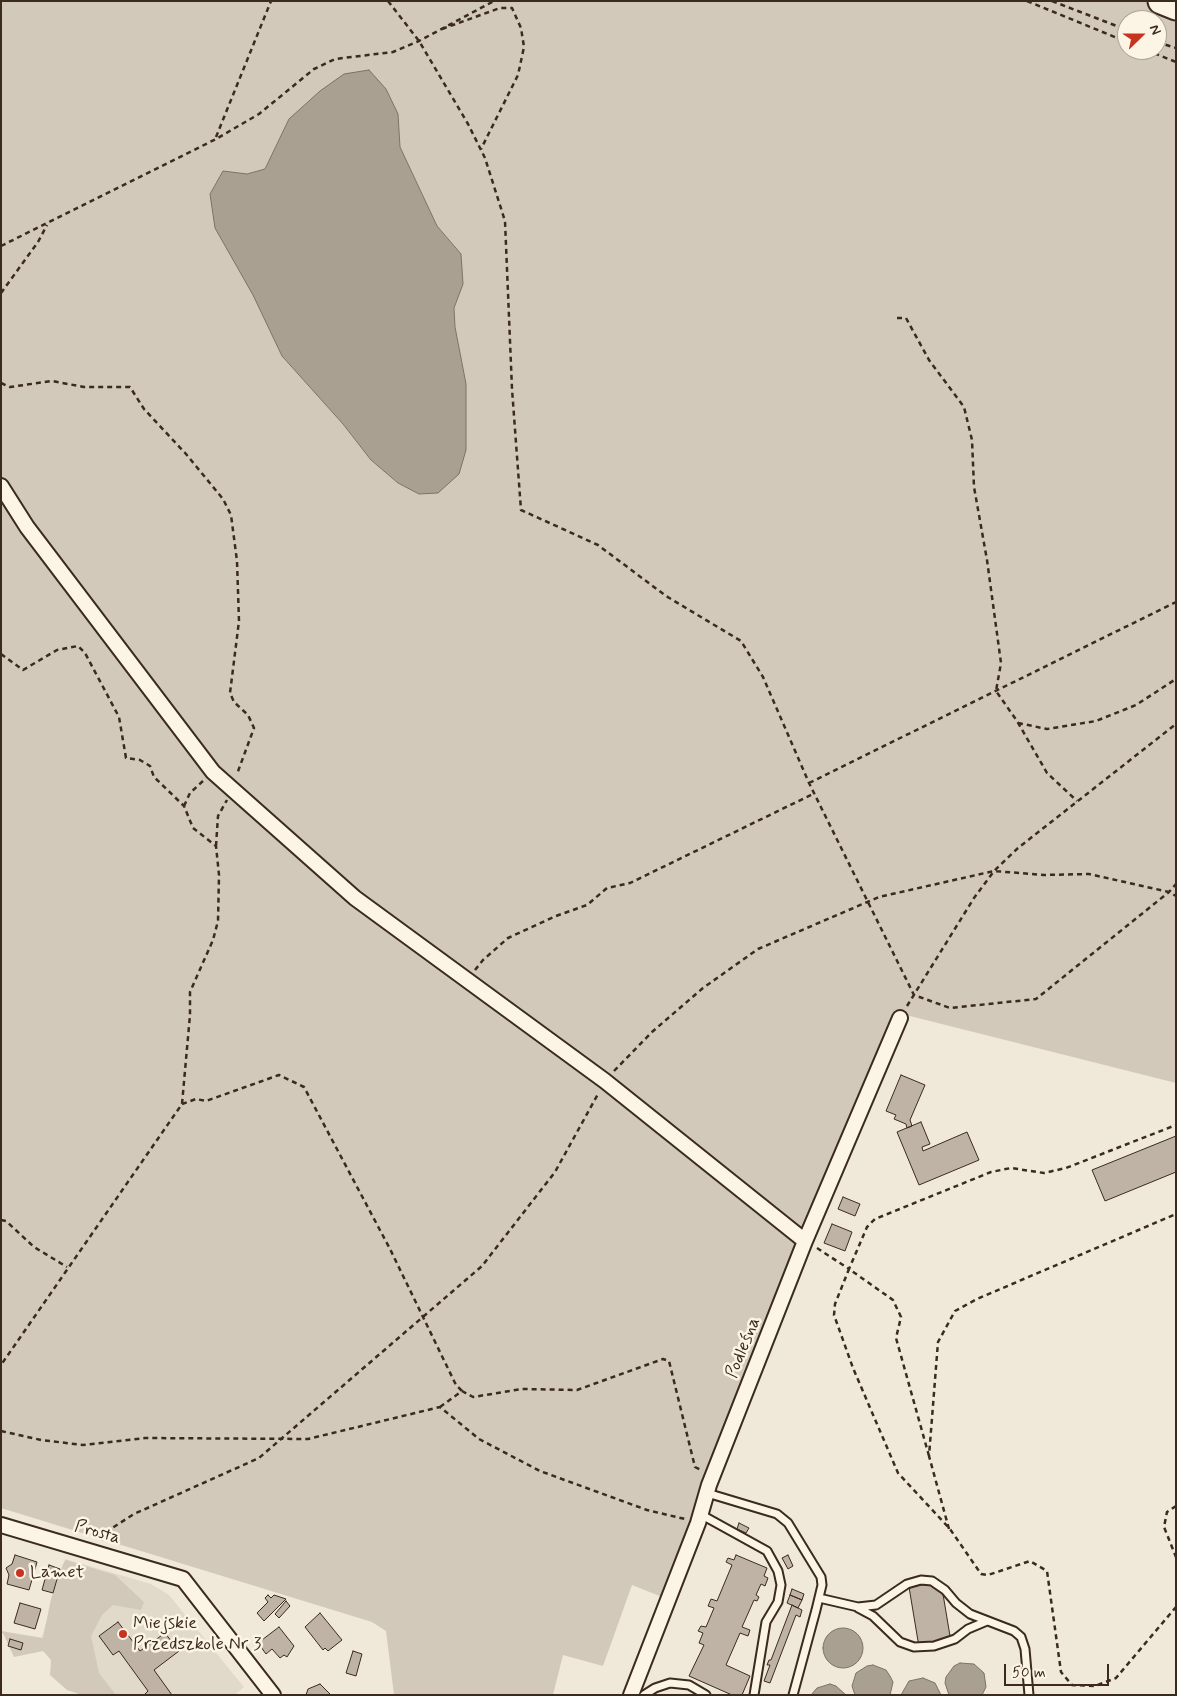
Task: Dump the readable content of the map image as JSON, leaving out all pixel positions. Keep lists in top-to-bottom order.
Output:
{
  "streets": {
    "street": ["Podleśna", "Prosta"]
  },
  "places": ["Lamet", "Miejskie Przedszkole Nr 3"],
  "scale_bar": "50 m",
  "north": "right"
}
